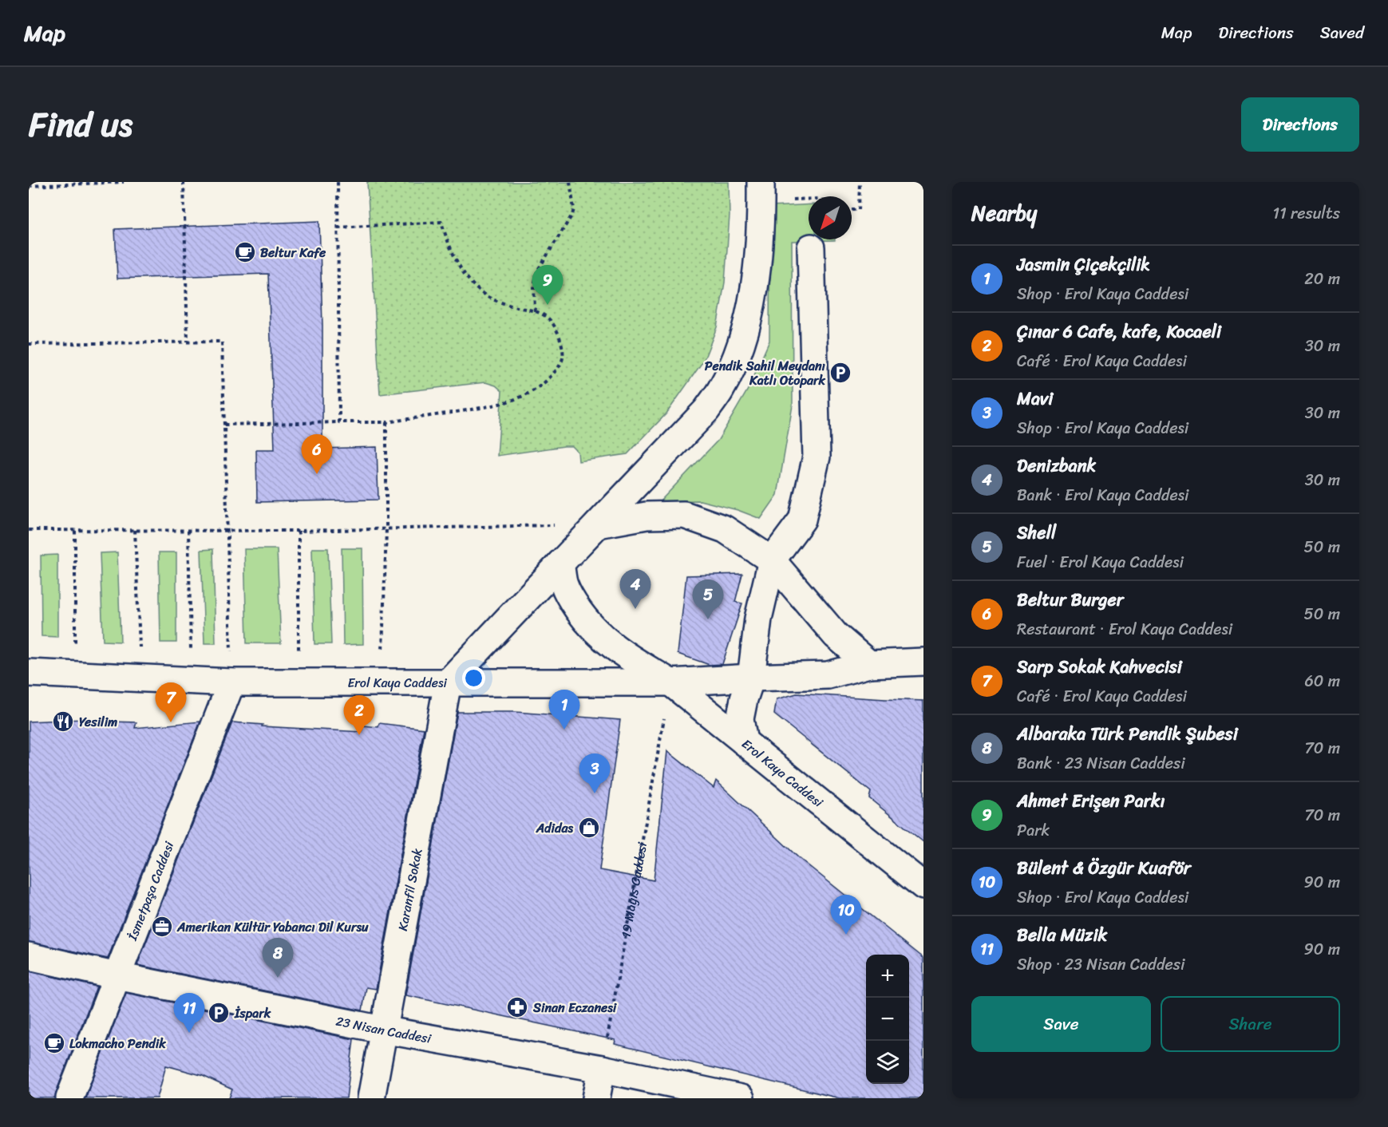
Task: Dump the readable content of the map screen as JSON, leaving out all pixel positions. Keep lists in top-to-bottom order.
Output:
{
  "streets": {
    "main road": [
      "Erol Kaya Caddesi",
      "Karanfil Sokak",
      "İsmetpaşa Caddesi",
      "23 Nisan Caddesi"
    ],
    "path": ["19 Mayıs Caddesi"]
  },
  "crossings": [
    ["Erol Kaya Caddesi", "Karanfil Sokak"],
    ["Erol Kaya Caddesi", "İsmetpaşa Caddesi"],
    ["Erol Kaya Caddesi", "19 Mayıs Caddesi"],
    ["Karanfil Sokak", "23 Nisan Caddesi"],
    ["İsmetpaşa Caddesi", "23 Nisan Caddesi"],
    ["19 Mayıs Caddesi", "23 Nisan Caddesi"]
  ],
  "places": {
    "cafe": ["Beltur Kafe", "Lokmacho Pendik"],
    "parking": ["Pendik Sahil Meydanı Katlı Otopark", "İspark"],
    "restaurant": ["Yesilim"],
    "shop": ["Adidas"],
    "office": ["Amerikan Kültür Yabancı Dil Kursu"],
    "pharmacy": ["Sinan Eczanesi"]
  },
  "north": "bottom left",
  "page": {
    "header": "Map",
    "nav": ["Map", "Directions", "Saved"],
    "title": "Find us",
    "buttons": [
      "Directions",
      ["Save", "Share"]
    ],
    "heading": ["Nearby", "11 results"],
    "list": [
      {
        "mark": "1",
        "name": "Jasmin Çiçekçilik",
        "note": "Shop · Erol Kaya Caddesi",
        "value": "20 m"
      },
      {
        "mark": "2",
        "name": "Çınar 6 Cafe, kafe, Kocaeli",
        "note": "Café · Erol Kaya Caddesi",
        "value": "30 m"
      },
      {
        "mark": "3",
        "name": "Mavi",
        "note": "Shop · Erol Kaya Caddesi",
        "value": "30 m"
      },
      {
        "mark": "4",
        "name": "Denizbank",
        "note": "Bank · Erol Kaya Caddesi",
        "value": "30 m"
      },
      {
        "mark": "5",
        "name": "Shell",
        "note": "Fuel · Erol Kaya Caddesi",
        "value": "50 m"
      },
      {
        "mark": "6",
        "name": "Beltur Burger",
        "note": "Restaurant · Erol Kaya Caddesi",
        "value": "50 m"
      },
      {
        "mark": "7",
        "name": "Sarp Sokak Kahvecisi",
        "note": "Café · Erol Kaya Caddesi",
        "value": "60 m"
      },
      {
        "mark": "8",
        "name": "Albaraka Türk Pendik Şubesi",
        "note": "Bank · 23 Nisan Caddesi",
        "value": "70 m"
      },
      {
        "mark": "9",
        "name": "Ahmet Erişen Parkı",
        "note": "Park",
        "value": "70 m"
      },
      {
        "mark": "10",
        "name": "Bülent & Özgür Kuaför",
        "note": "Shop · Erol Kaya Caddesi",
        "value": "90 m"
      },
      {
        "mark": "11",
        "name": "Bella Müzik",
        "note": "Shop · 23 Nisan Caddesi",
        "value": "90 m"
      }
    ],
    "pins": [
      "9",
      "6",
      "4",
      "5",
      "7",
      "1",
      "2",
      "3",
      "10",
      "8",
      "11"
    ],
    "map_buttons": ["+", "−"]
  }
}
